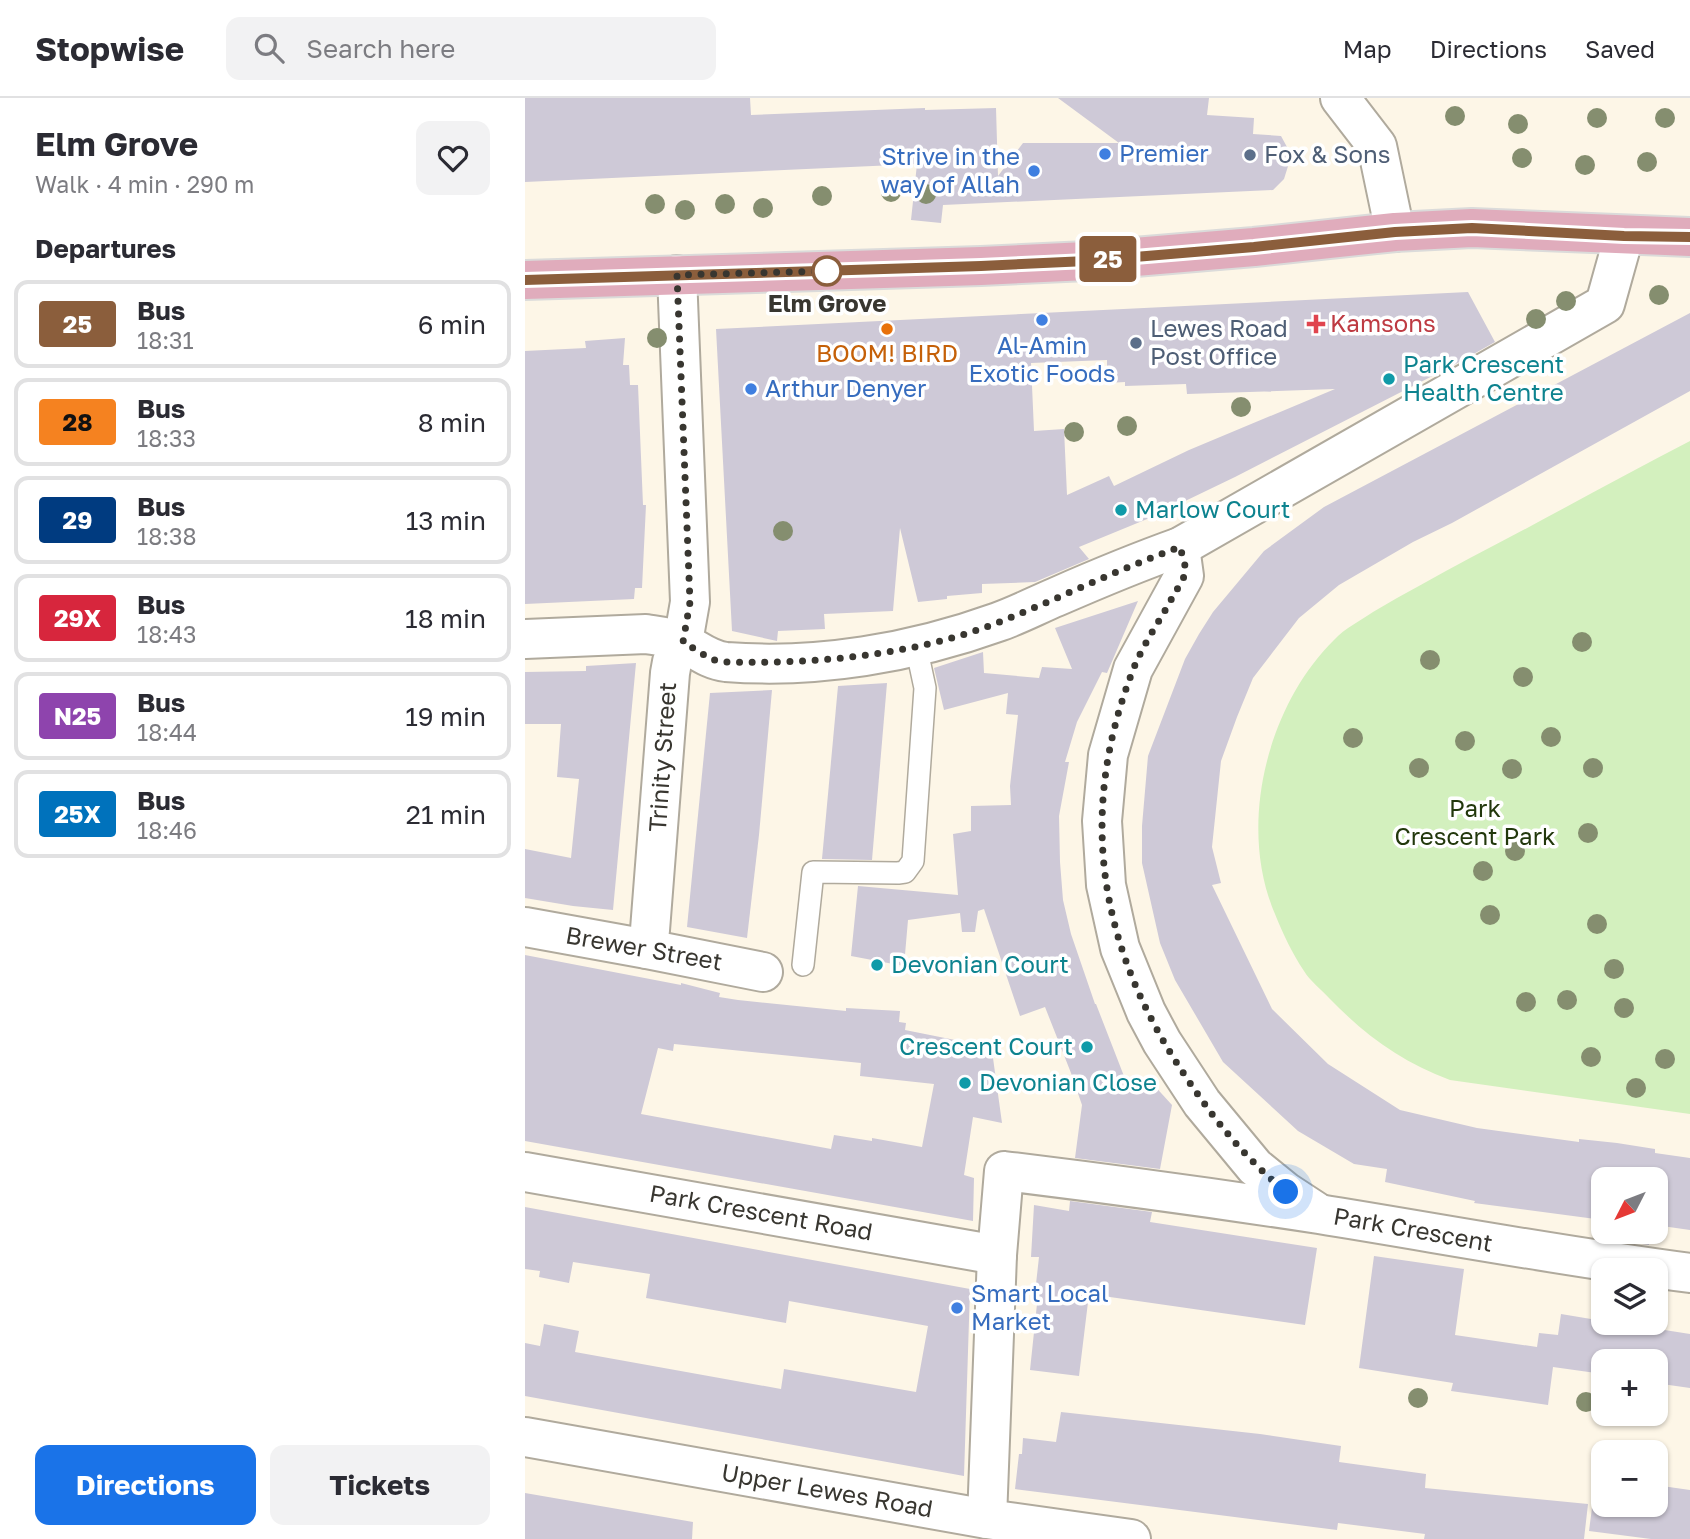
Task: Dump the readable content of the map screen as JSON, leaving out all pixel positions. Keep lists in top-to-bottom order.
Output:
{
  "streets": {
    "street": [
      "Trinity Street",
      "Brewer Street",
      "Park Crescent Road",
      "Park Crescent",
      "Upper Lewes Road"
    ]
  },
  "crossings": [
    ["Trinity Street", "Brewer Street"]
  ],
  "parks": ["Park Crescent Park"],
  "places": {
    "other": [
      "Premier",
      "Fox & Sons",
      "Strive in the way of Allah",
      "Elm Grove",
      "Al-Amin Exotic Foods",
      "BOOM! BIRD",
      "Lewes Road Post Office",
      "Park Crescent Health Centre",
      "Arthur Denyer",
      "Marlow Court",
      "Devonian Court",
      "Crescent Court",
      "Devonian Close",
      "Smart Local Market"
    ],
    "health": ["Kamsons"]
  },
  "lines": ["bus line 25"],
  "north": "bottom left",
  "page": {
    "header": "Stopwise",
    "search": "Search here",
    "nav": ["Map", "Directions", "Saved"],
    "heading": [
      ["Elm Grove", "Walk · 4 min · 290 m"],
      "Departures"
    ],
    "on_map": "25",
    "list": [
      {
        "mark": "25",
        "name": "Bus",
        "note": "18:31",
        "value": "6 min"
      },
      {
        "mark": "28",
        "name": "Bus",
        "note": "18:33",
        "value": "8 min"
      },
      {
        "mark": "29",
        "name": "Bus",
        "note": "18:38",
        "value": "13 min"
      },
      {
        "mark": "29X",
        "name": "Bus",
        "note": "18:43",
        "value": "18 min"
      },
      {
        "mark": "N25",
        "name": "Bus",
        "note": "18:44",
        "value": "19 min"
      },
      {
        "mark": "25X",
        "name": "Bus",
        "note": "18:46",
        "value": "21 min"
      }
    ],
    "map_buttons": ["+", "−"],
    "buttons": ["Directions", "Tickets"]
  }
}
